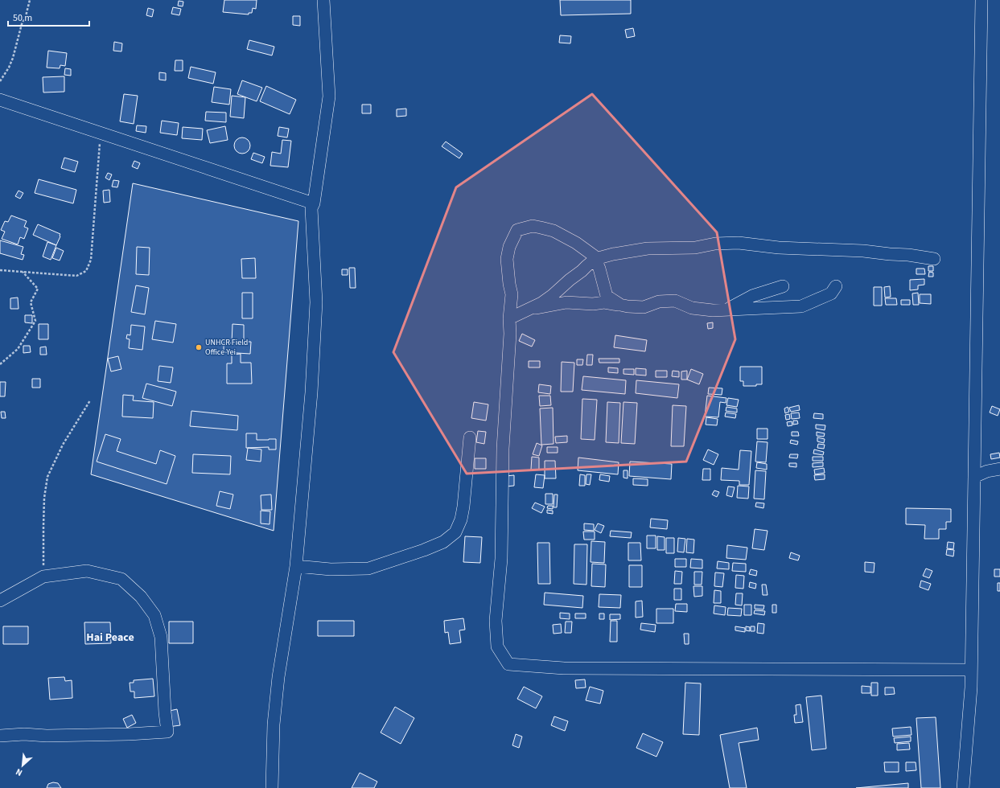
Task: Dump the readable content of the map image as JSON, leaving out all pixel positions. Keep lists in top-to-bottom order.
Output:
{
  "districts": ["Hai Peace"],
  "places": ["UNHCR Field Office Yei"],
  "scale_bar": "50 m",
  "north": "bottom left"
}
